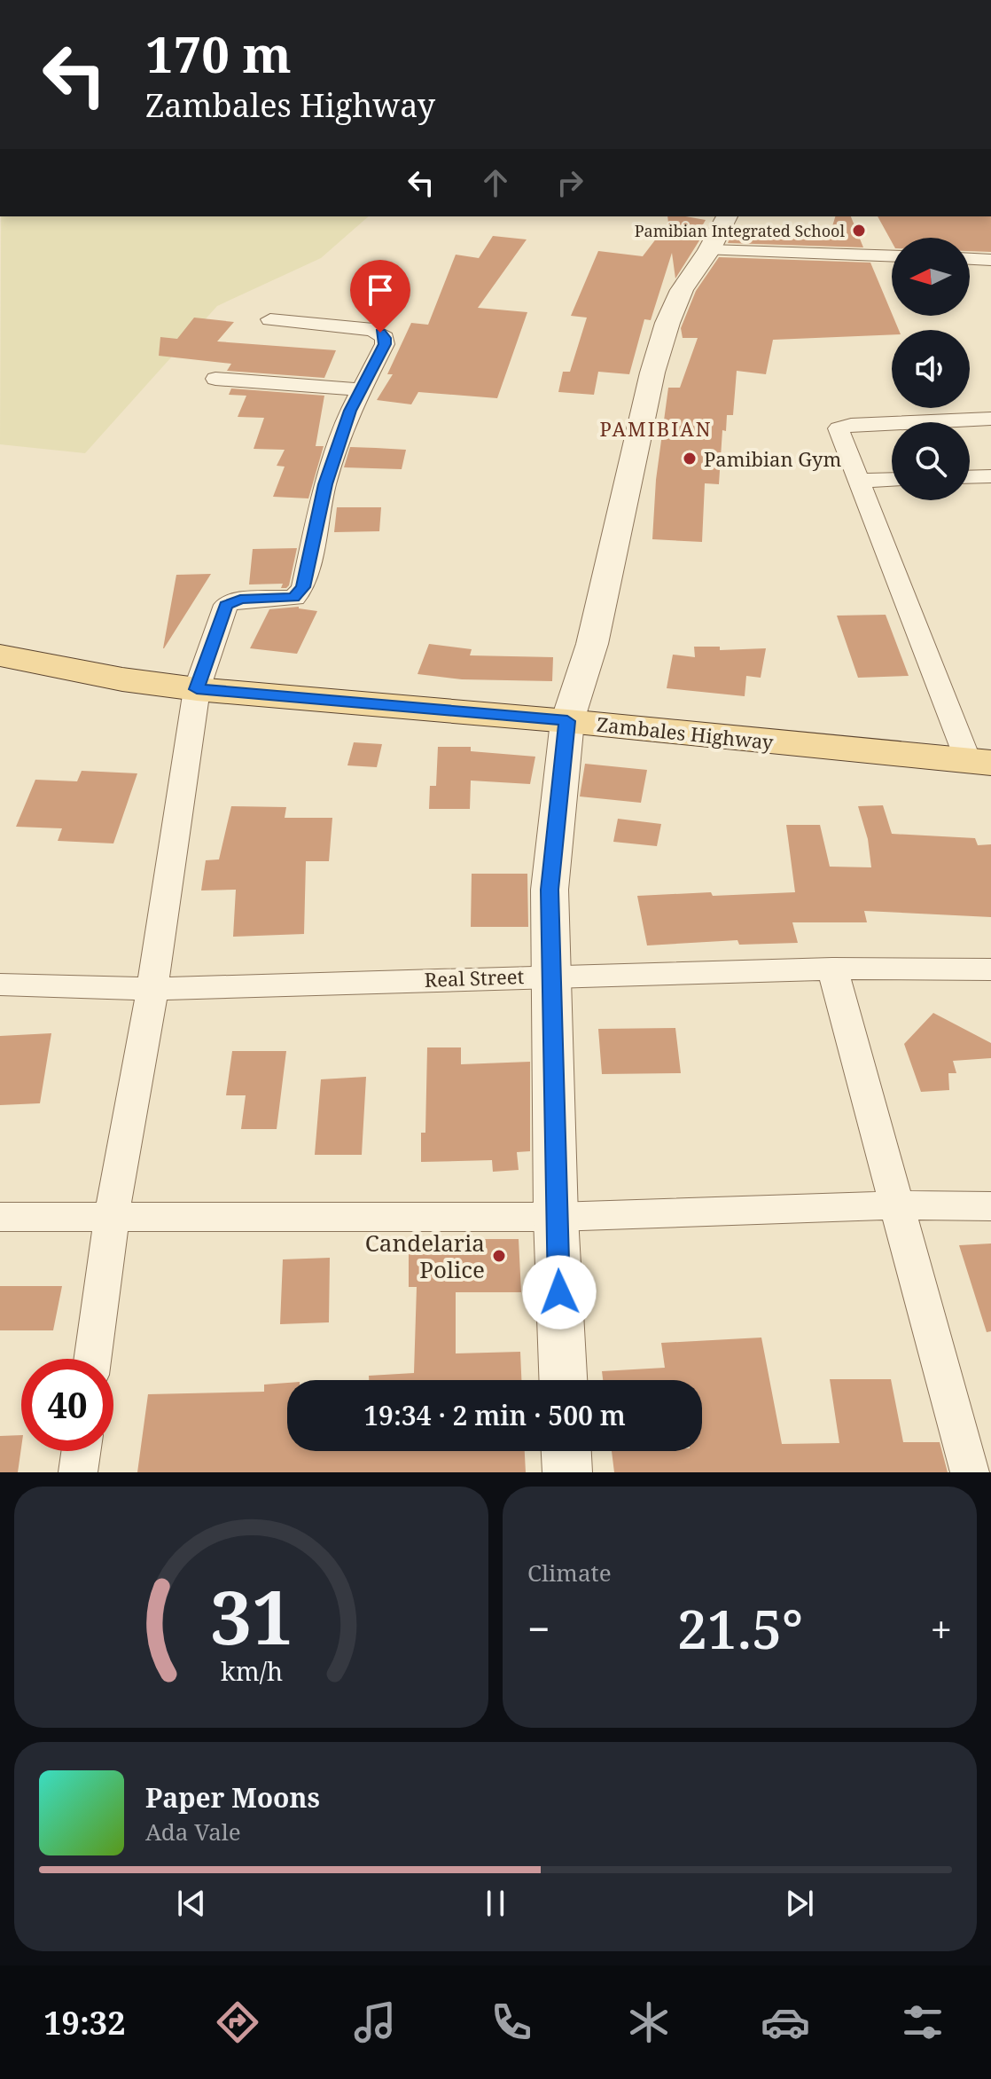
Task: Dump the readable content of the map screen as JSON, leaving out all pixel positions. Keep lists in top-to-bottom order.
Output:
{
  "streets": {
    "main road": ["Zambales Highway"],
    "street": ["Real Street"]
  },
  "districts": ["PAMIBIAN"],
  "places": ["Pamibian Integrated School", "Pamibian Gym", "Candelaria Police"],
  "north": "left",
  "page": {
    "turn": ["170 m", "Zambales Highway"],
    "limit": "40",
    "trip": "19:34 · 2 min · 500 m",
    "tile": "Climate",
    "heat": ["−", "21.5°", "+"],
    "song": ["Paper Moons", "Ada Vale"],
    "tabs": "19:32",
    "gauge": ["31", "km/h"]
  }
}
